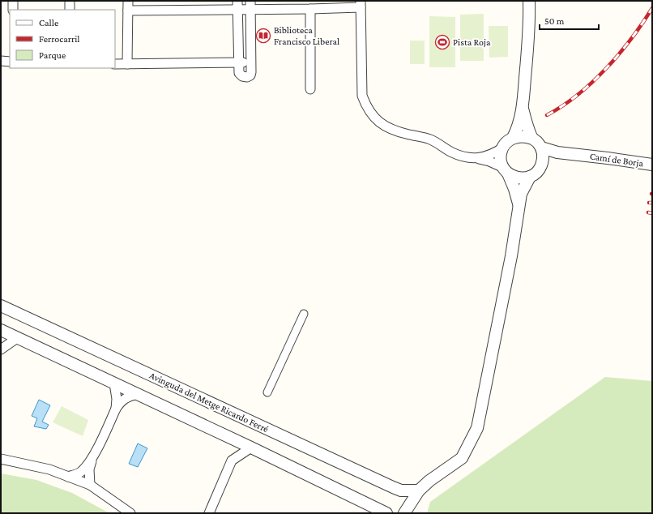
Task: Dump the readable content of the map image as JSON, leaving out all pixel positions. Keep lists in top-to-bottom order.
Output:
{
  "streets": {
    "street": ["Camí de Borja", "Avinguda del Metge Ricardo Ferré"]
  },
  "places": {
    "library": ["Biblioteca Francisco Liberal"],
    "sports": ["Pista Roja"]
  },
  "legend": ["Calle", "Ferrocarril", "Parque"],
  "scale_bar": "50 m"
}
